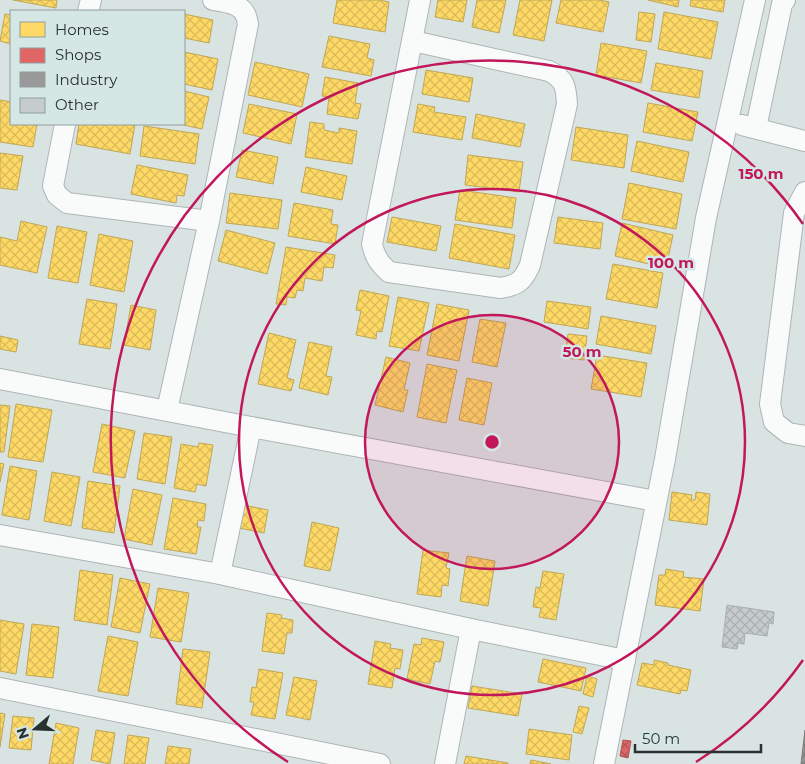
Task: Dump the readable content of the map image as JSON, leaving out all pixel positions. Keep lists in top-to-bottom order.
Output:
{
  "legend": [
    "Homes",
    "Shops",
    "Industry",
    "Other"
  ],
  "scale_bar": "50 m",
  "north": "left",
  "rings": ["150 m", "100 m", "50 m"]
}
